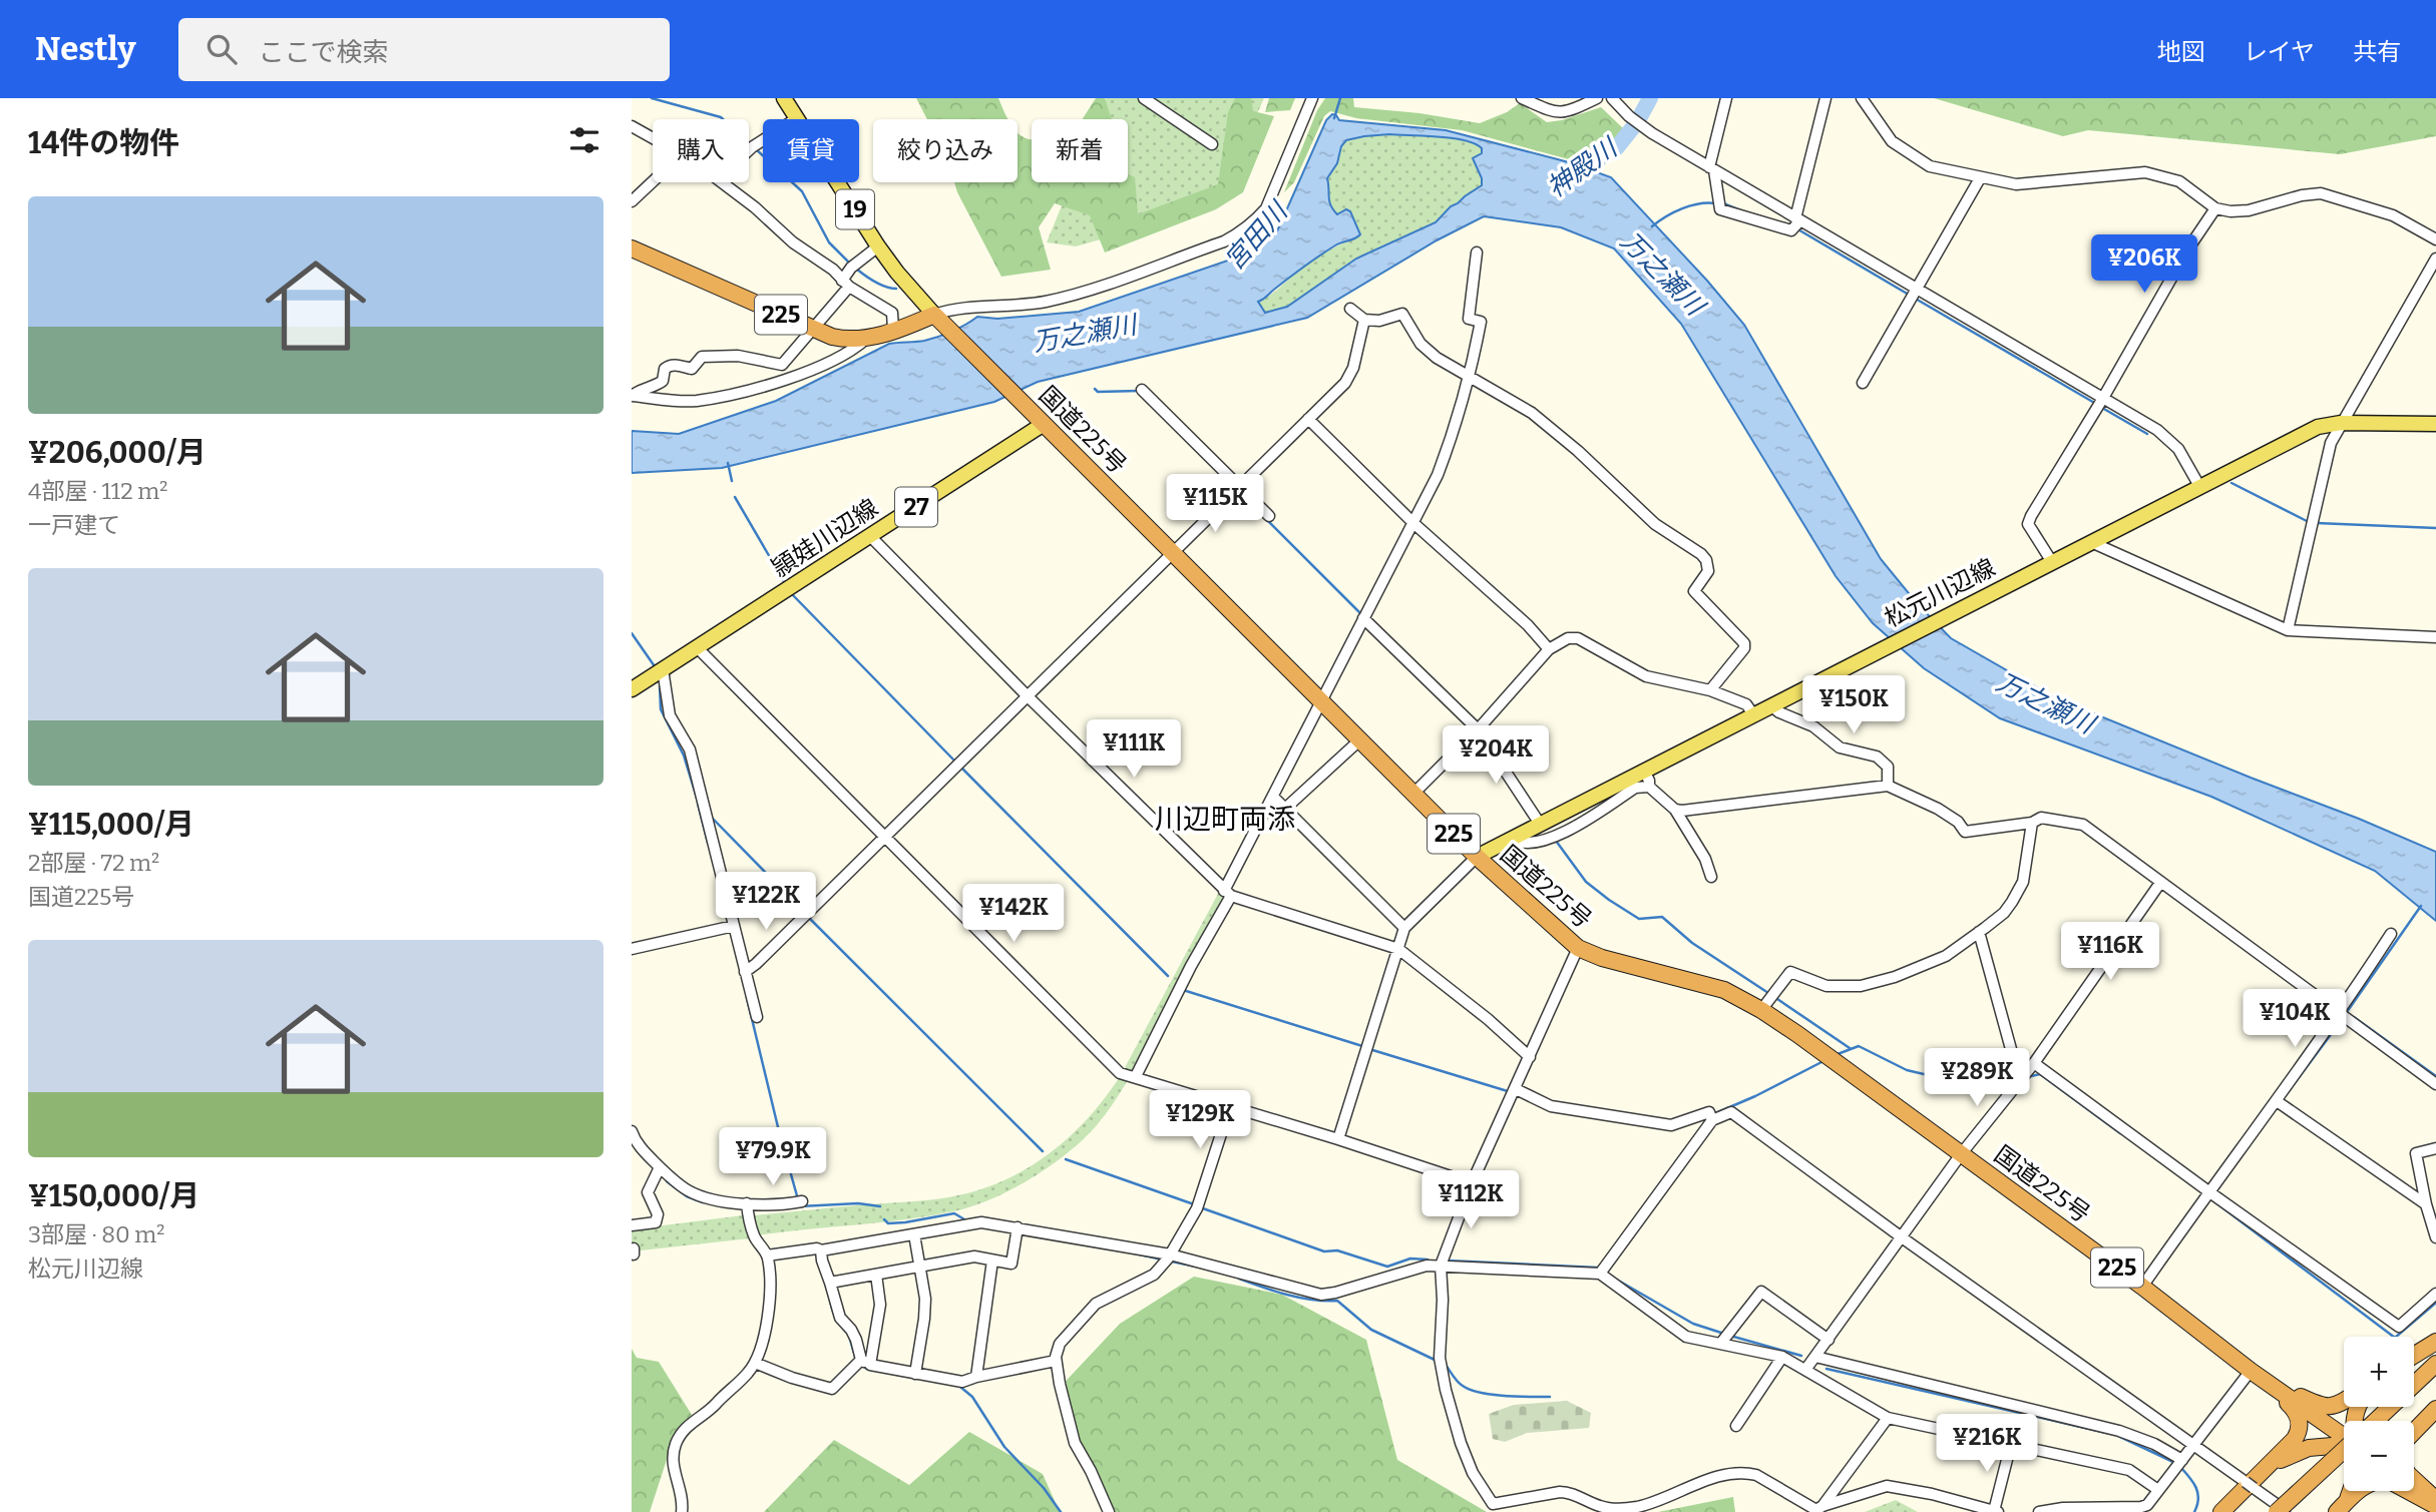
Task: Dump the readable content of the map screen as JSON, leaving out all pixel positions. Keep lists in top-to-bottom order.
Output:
{
  "streets": {
    "highway": ["225", "国道225号"],
    "main road": [
      "19",
      "27",
      "頴娃川辺線",
      "松元川辺線"
    ]
  },
  "crossings": [
    ["19", "225"],
    ["19", "国道225号"],
    ["225", "国道225号"],
    ["国道225号", "頴娃川辺線"],
    ["国道225号", "松元川辺線"]
  ],
  "districts": ["川辺町両添"],
  "water": ["神殿川", "宮田川", "万之瀬川"],
  "page": {
    "header": "Nestly",
    "search": "ここで検索",
    "nav": ["地図", "レイヤ", "共有"],
    "heading": "14件の物件",
    "chip": [
      "購入",
      "賃貸",
      "絞り込み",
      "新着"
    ],
    "list": [
      {
        "name": "¥206,000/月",
        "note": "4部屋 · 112 m² · 一戸建て"
      },
      {
        "name": "¥115,000/月",
        "note": "2部屋 · 72 m² · 国道225号"
      },
      {
        "name": "¥150,000/月",
        "note": "3部屋 · 80 m² · 松元川辺線"
      }
    ],
    "price": [
      "¥206K",
      "¥115K",
      "¥150K",
      "¥111K",
      "¥204K",
      "¥122K",
      "¥142K",
      "¥116K",
      "¥104K",
      "¥289K",
      "¥129K",
      "¥79.9K",
      "¥112K",
      "¥216K"
    ],
    "map_buttons": ["+", "−"]
  }
}
